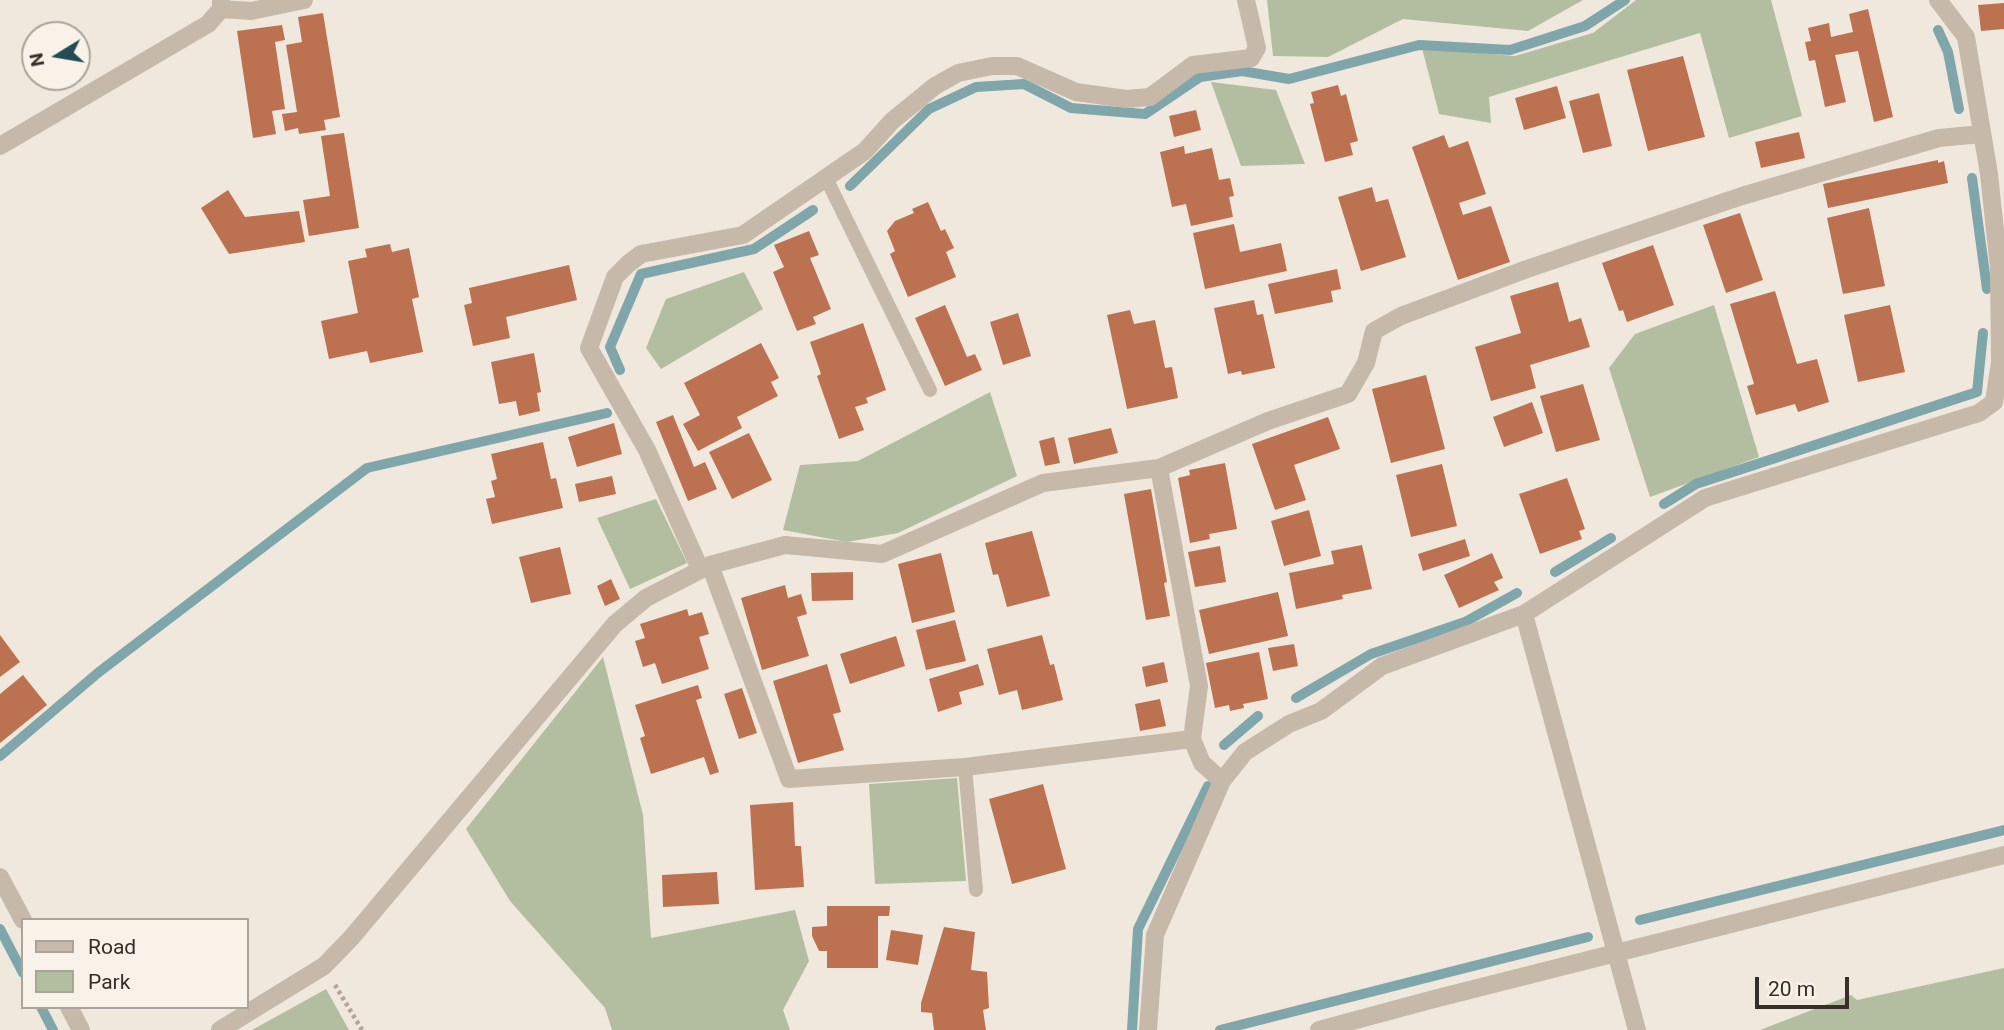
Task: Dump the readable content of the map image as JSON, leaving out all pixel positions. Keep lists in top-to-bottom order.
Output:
{
  "legend": ["Road", "Park"],
  "scale_bar": "20 m",
  "north": "left"
}
